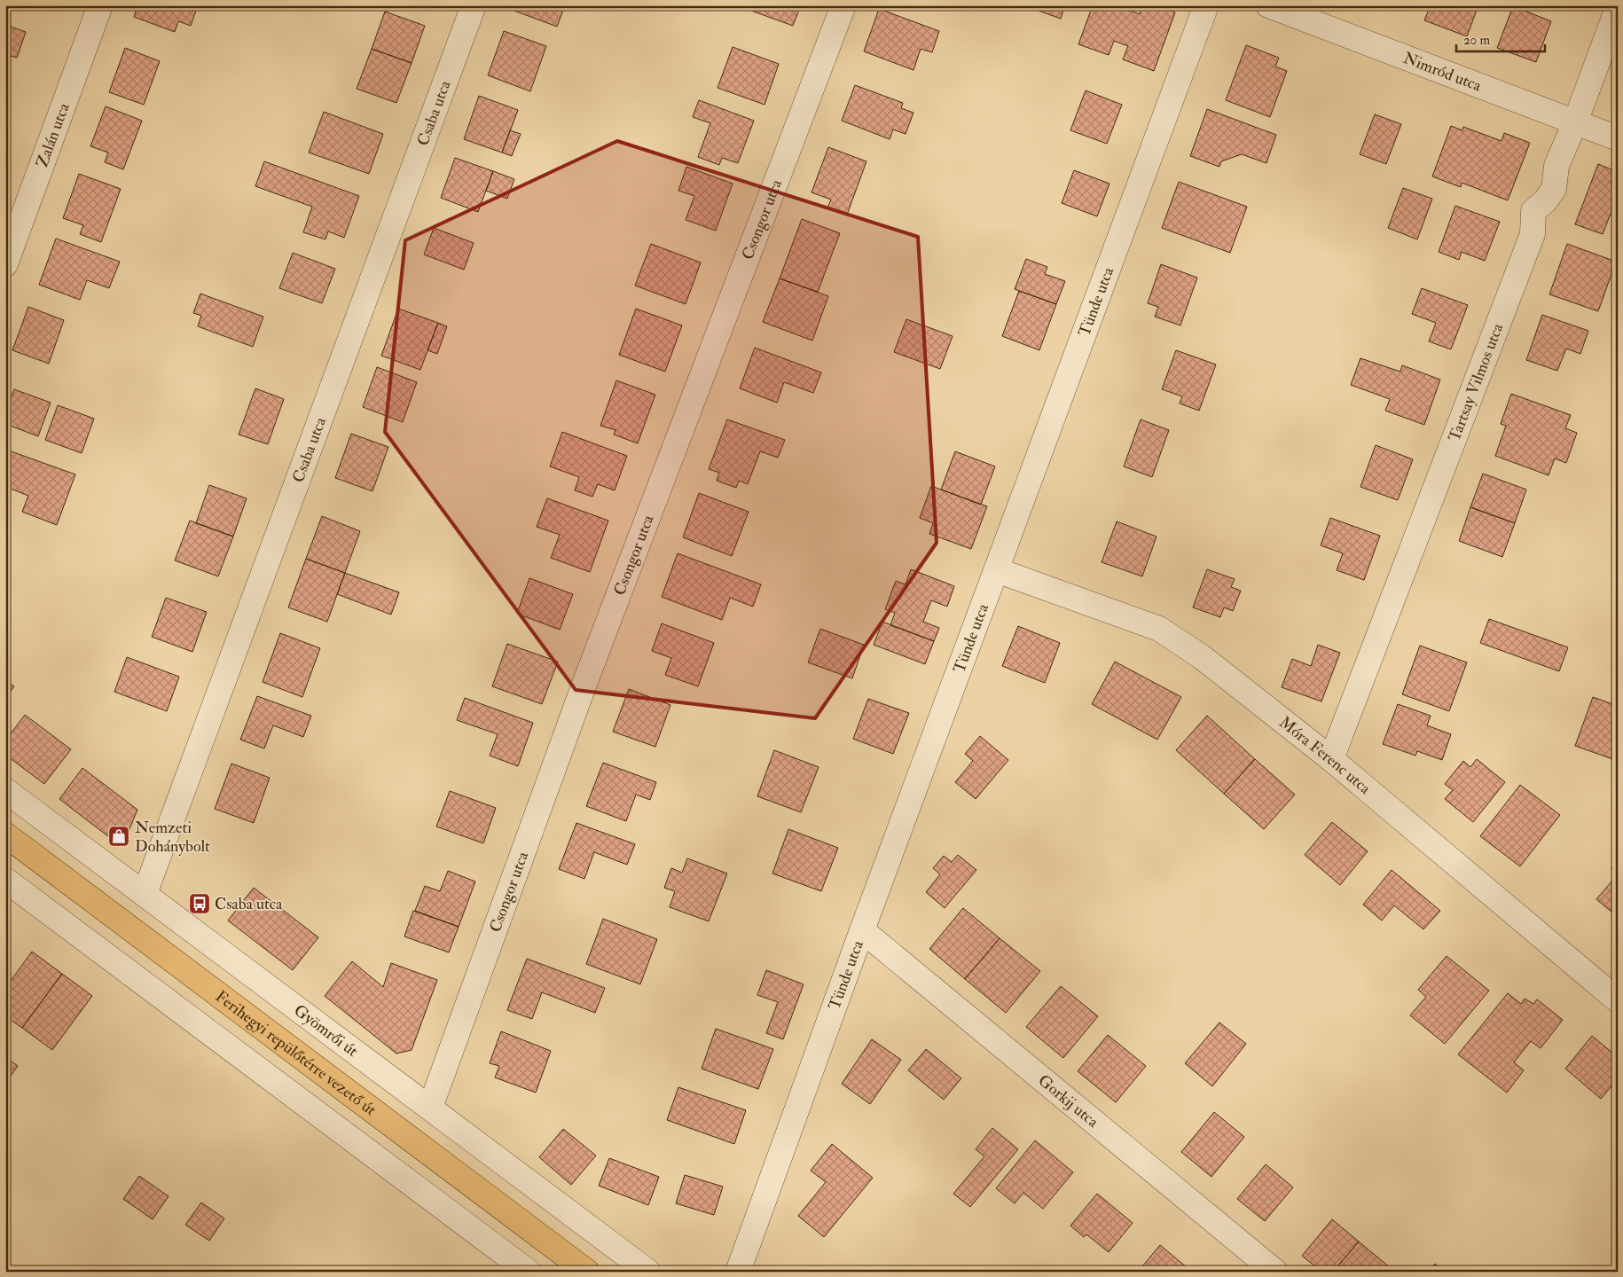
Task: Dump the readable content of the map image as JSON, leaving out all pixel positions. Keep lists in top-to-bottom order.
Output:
{
  "streets": {
    "main road": ["Ferihegyi repülőtérre vezető út"],
    "street": [
      "Nimród utca",
      "Csaba utca",
      "Zalán utca",
      "Csongor utca",
      "Tünde utca",
      "Tartsay Vilmos utca",
      "Móra Ferenc utca",
      "Gyömrői út",
      "Gorkij utca"
    ]
  },
  "crossings": [
    ["Nimród utca", "Tartsay Vilmos utca"],
    ["Csaba utca", "Gyömrői út"],
    ["Csongor utca", "Gyömrői út"],
    ["Tünde utca", "Móra Ferenc utca"],
    ["Tünde utca", "Gorkij utca"],
    ["Tartsay Vilmos utca", "Móra Ferenc utca"]
  ],
  "places": {
    "shop": ["Nemzeti Dohánybolt"],
    "bus stop": ["Csaba utca"]
  },
  "scale_bar": "20 m"
}
